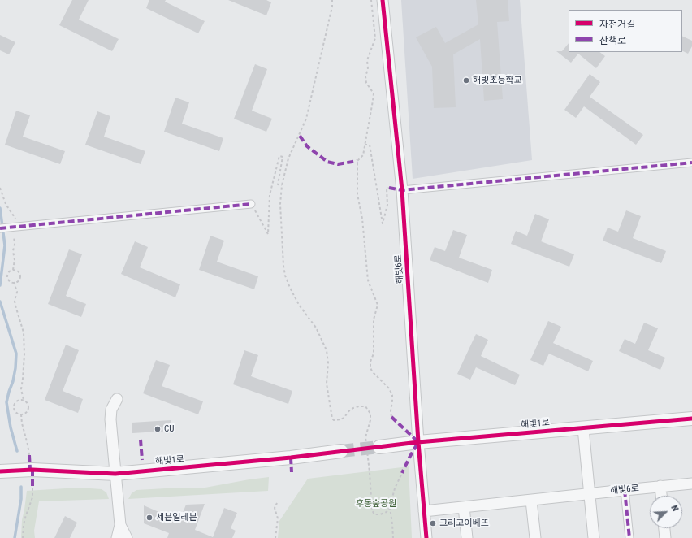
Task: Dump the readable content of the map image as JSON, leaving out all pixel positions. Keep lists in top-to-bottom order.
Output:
{
  "streets": {
    "street": ["해빛6로", "해빛1로"]
  },
  "crossings": [
    ["해빛6로", "해빛1로"]
  ],
  "parks": ["후동숲공원"],
  "places": [
    "해빛초등학교",
    "CU",
    "세븐일레븐",
    "그리고이베뜨"
  ],
  "legend": ["자전거길", "산책로"],
  "north": "top right"
}
